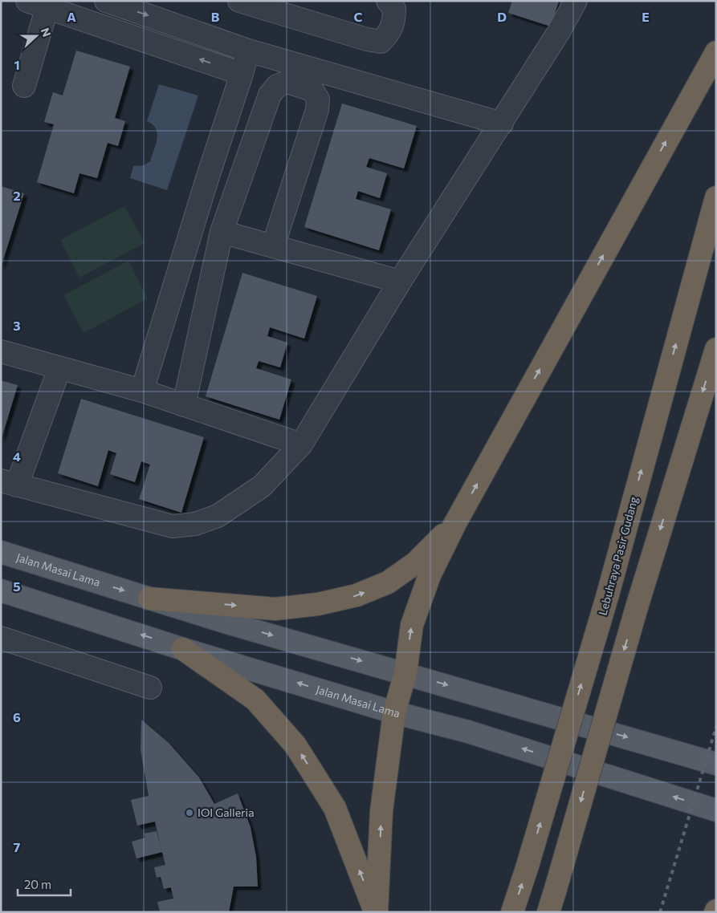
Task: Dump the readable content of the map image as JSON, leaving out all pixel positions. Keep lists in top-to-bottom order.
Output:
{
  "streets": {
    "highway": ["Lebuhraya Pasir Gudang"],
    "main road": ["Jalan Masai Lama"]
  },
  "places": ["IOI Galleria"],
  "scale_bar": "20 m",
  "north": "right",
  "grid": {
    "columns": [
      "A",
      "B",
      "C",
      "D",
      "E"
    ],
    "rows": [
      "1",
      "2",
      "3",
      "4",
      "5",
      "6",
      "7"
    ]
  }
}
